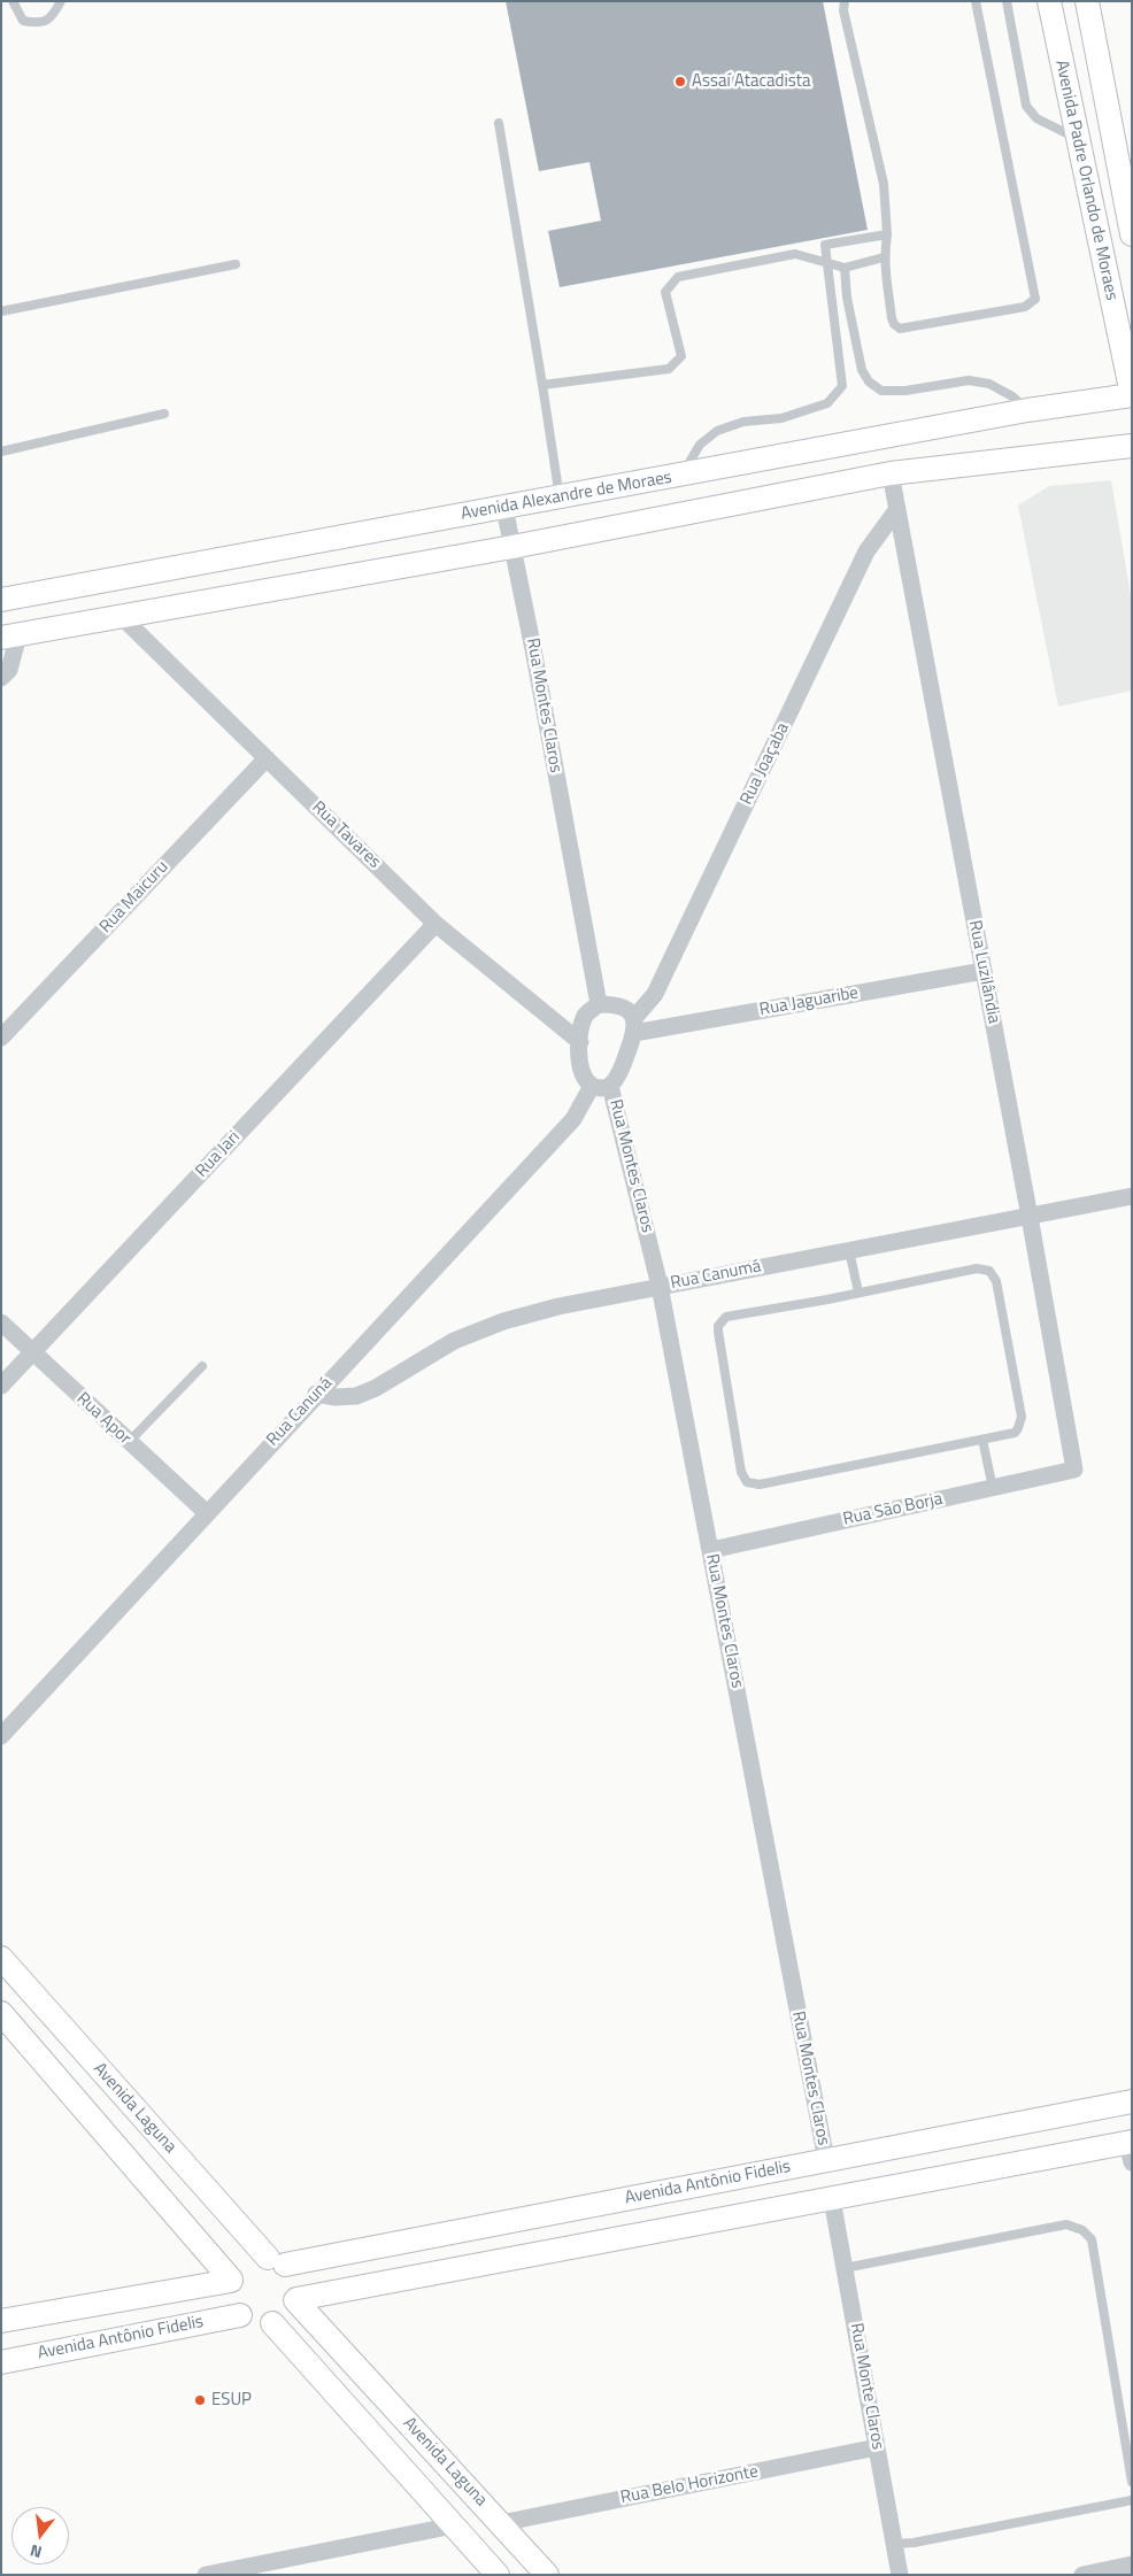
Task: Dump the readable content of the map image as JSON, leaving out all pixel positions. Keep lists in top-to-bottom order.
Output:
{
  "streets": {
    "main road": [
      "Avenida Padre Orlando de Moraes",
      "Avenida Alexandre de Moraes",
      "Avenida Laguna",
      "Avenida Antônio Fidelis"
    ],
    "street": [
      "Rua Montes Claros",
      "Rua Joaçaba",
      "Rua Tavares",
      "Rua Maicuru",
      "Rua Luzilândia",
      "Rua Jaguaribe",
      "Rua Jari",
      "Rua Canumá",
      "Rua Canuná",
      "Rua Apor",
      "Rua São Borja",
      "Rua Monte Claros",
      "Rua Belo Horizonte"
    ]
  },
  "crossings": [
    ["Avenida Padre Orlando de Moraes", "Avenida Alexandre de Moraes"],
    ["Avenida Alexandre de Moraes", "Rua Montes Claros"],
    ["Rua Montes Claros", "Rua Joaçaba"],
    ["Rua Montes Claros", "Rua Tavares"],
    ["Rua Montes Claros", "Rua Jaguaribe"],
    ["Rua Montes Claros", "Rua Canumá"],
    ["Rua Montes Claros", "Rua Canuná"],
    ["Rua Montes Claros", "Rua São Borja"],
    ["Rua Montes Claros", "Avenida Antônio Fidelis"],
    ["Rua Joaçaba", "Rua Tavares"],
    ["Rua Joaçaba", "Rua Luzilândia"],
    ["Rua Joaçaba", "Rua Jaguaribe"],
    ["Rua Joaçaba", "Rua Canuná"],
    ["Rua Tavares", "Rua Maicuru"],
    ["Rua Tavares", "Rua Jaguaribe"],
    ["Rua Tavares", "Rua Jari"],
    ["Rua Tavares", "Rua Canuná"],
    ["Rua Luzilândia", "Rua Jaguaribe"],
    ["Rua Luzilândia", "Rua Canumá"],
    ["Rua Luzilândia", "Rua São Borja"],
    ["Rua Jaguaribe", "Rua Canuná"],
    ["Rua Jari", "Rua Apor"],
    ["Rua Canumá", "Rua Canuná"],
    ["Rua Canuná", "Rua Apor"],
    ["Avenida Laguna", "Avenida Antônio Fidelis"],
    ["Avenida Laguna", "Rua Belo Horizonte"],
    ["Rua Monte Claros", "Rua Belo Horizonte"]
  ],
  "places": ["Assaí Atacadista", "ESUP"],
  "north": "bottom"
}
